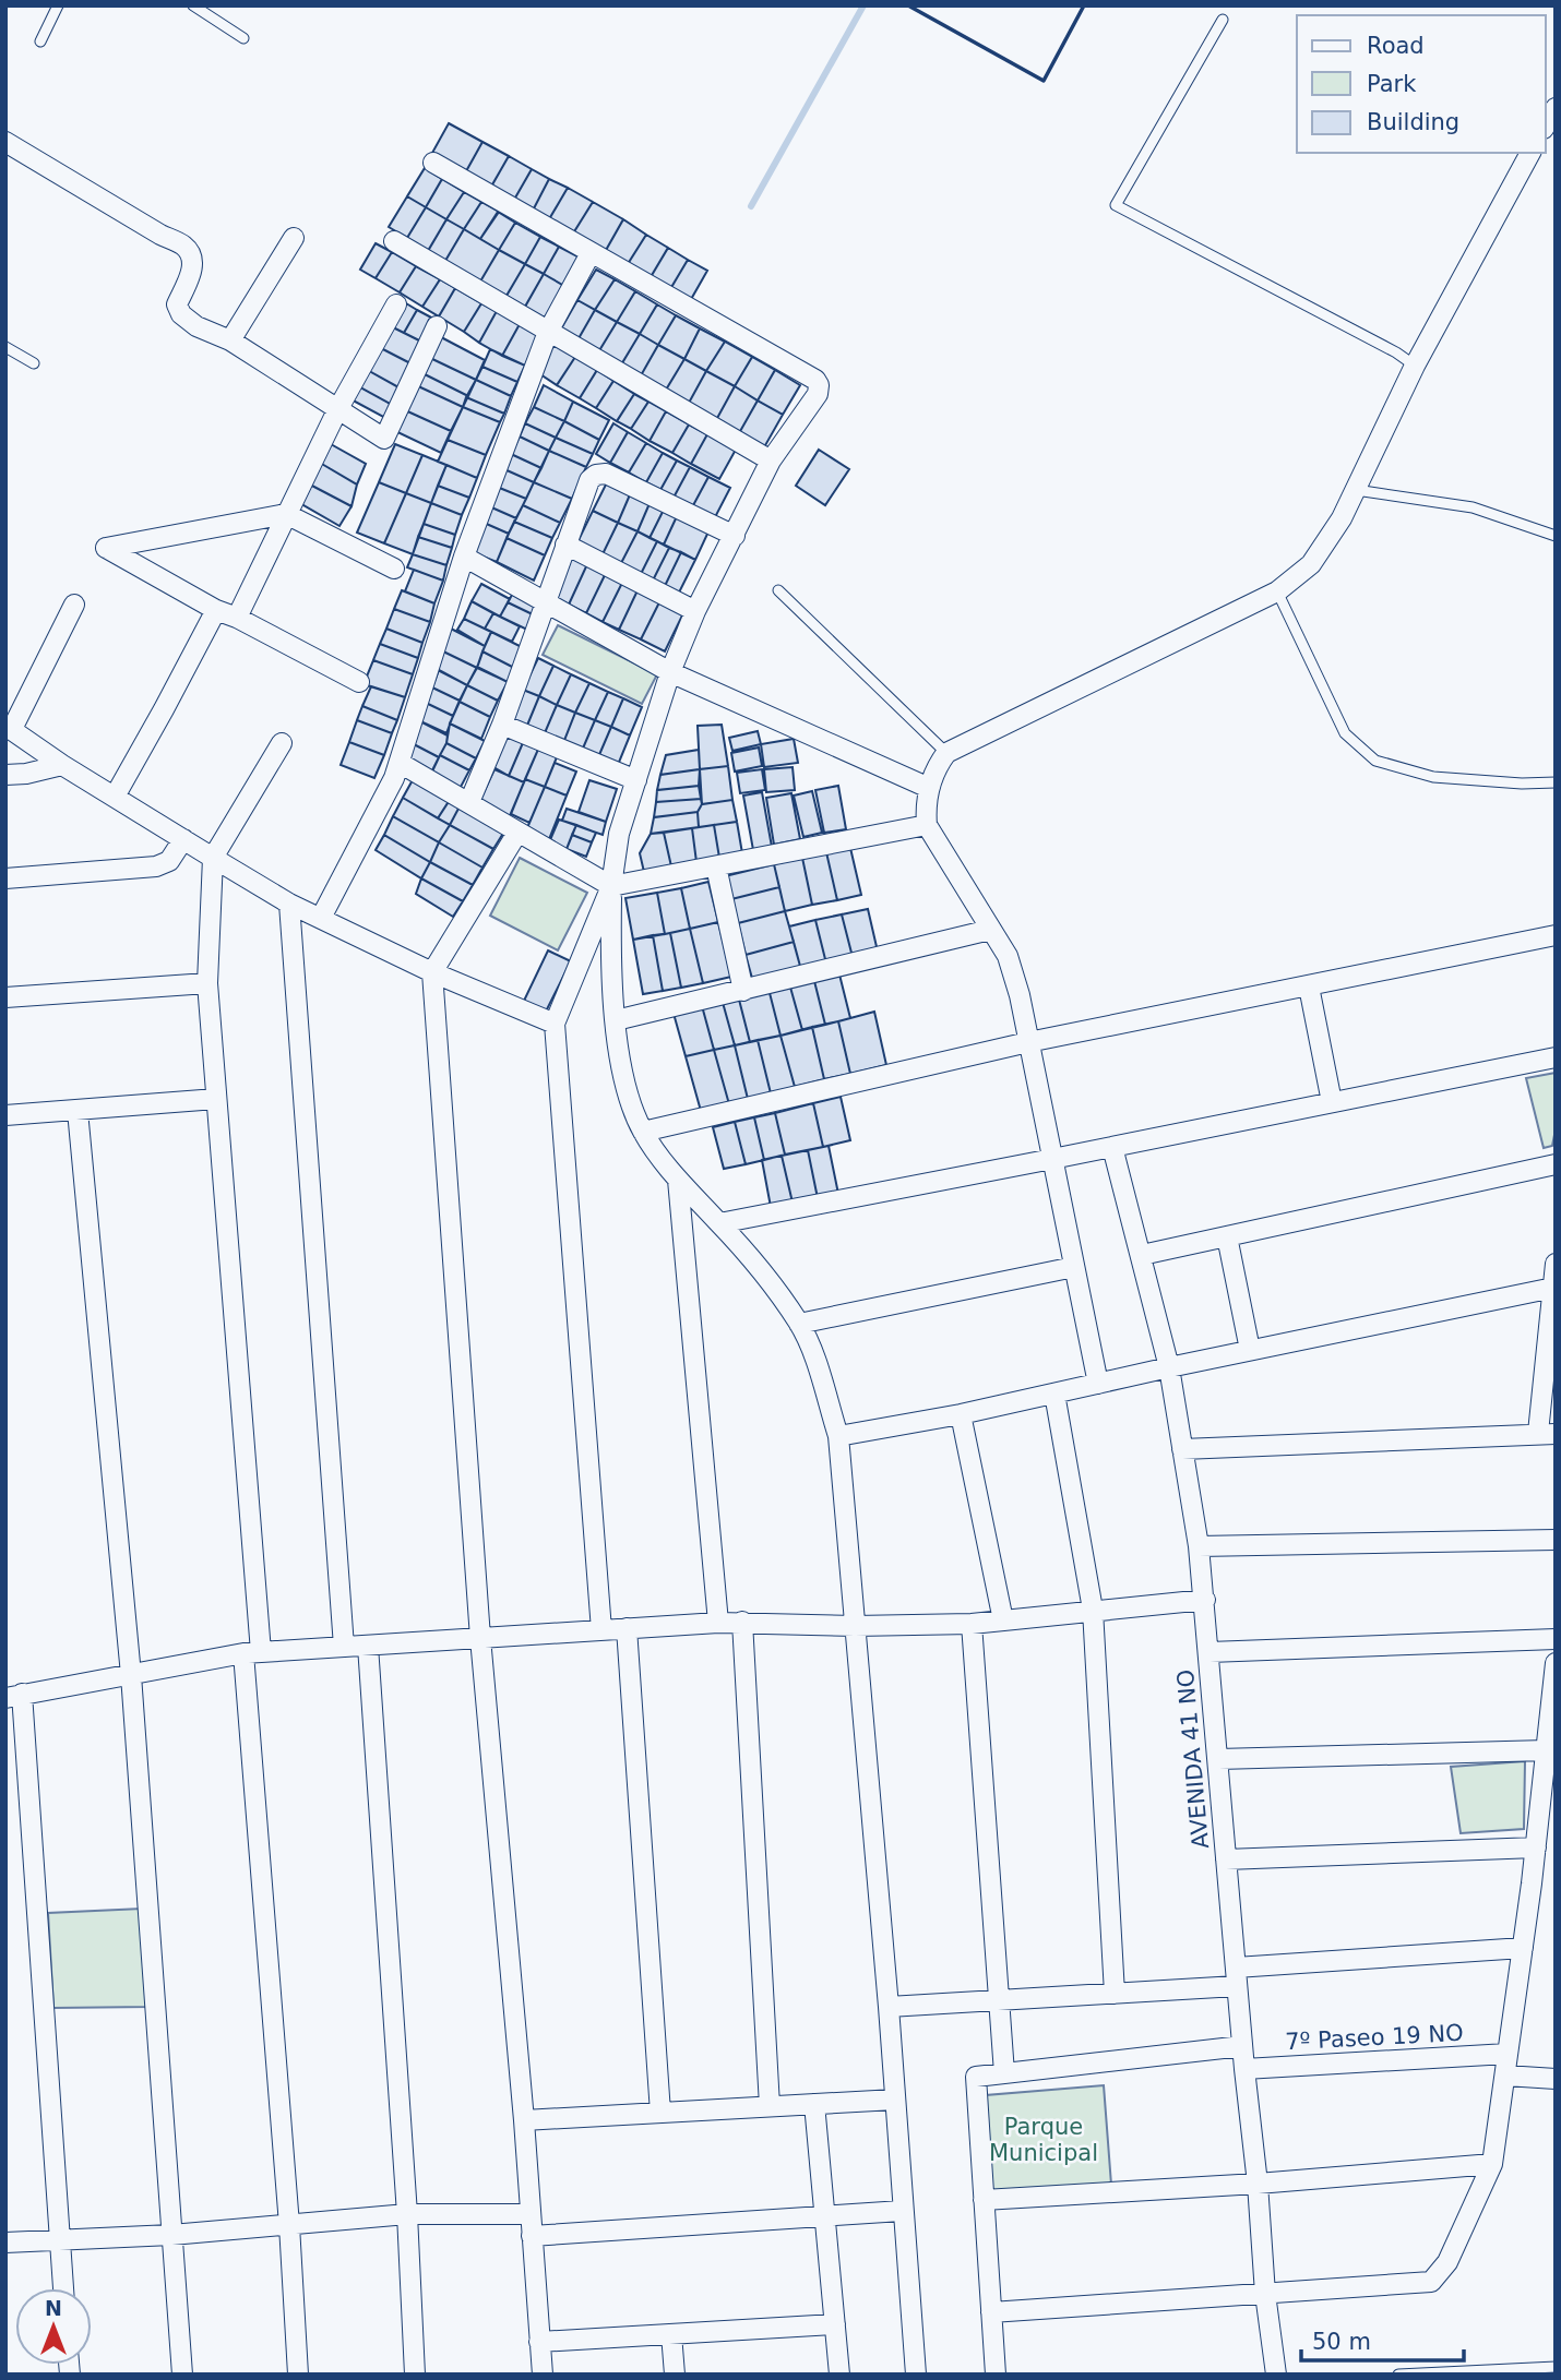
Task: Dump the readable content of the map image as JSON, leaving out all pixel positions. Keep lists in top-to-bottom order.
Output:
{
  "streets": {
    "street": ["AVENIDA 41 NO", "7º Paseo 19 NO"]
  },
  "crossings": [
    ["AVENIDA 41 NO", "7º Paseo 19 NO"]
  ],
  "parks": ["Parque Municipal"],
  "legend": ["Road", "Park", "Building"],
  "scale_bar": "50 m",
  "north": "top"
}
